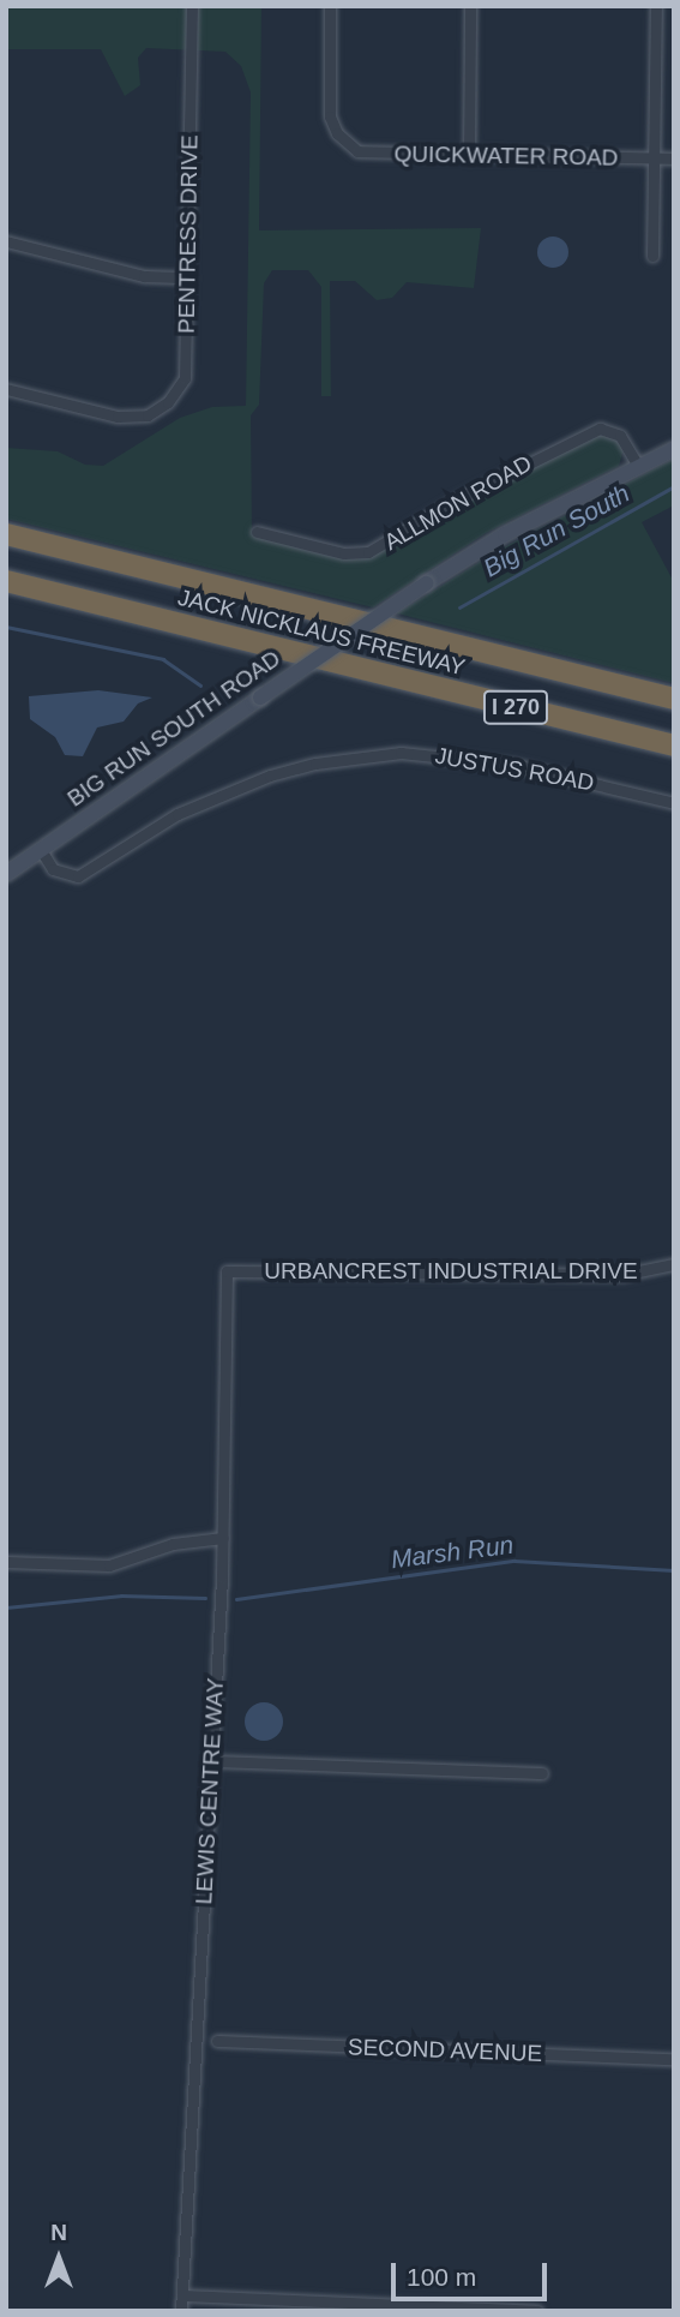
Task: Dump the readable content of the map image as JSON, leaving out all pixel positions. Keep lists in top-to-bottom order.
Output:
{
  "streets": {
    "highway": ["JACK NICKLAUS FREEWAY", "I 270"],
    "street": [
      "QUICKWATER ROAD",
      "PENTRESS DRIVE",
      "ALLMON ROAD",
      "BIG RUN SOUTH ROAD",
      "JUSTUS ROAD",
      "URBANCREST INDUSTRIAL DRIVE",
      "LEWIS CENTRE WAY",
      "SECOND AVENUE"
    ]
  },
  "crossings": [
    ["ALLMON ROAD", "BIG RUN SOUTH ROAD"],
    ["BIG RUN SOUTH ROAD", "JUSTUS ROAD"],
    ["URBANCREST INDUSTRIAL DRIVE", "LEWIS CENTRE WAY"]
  ],
  "water": ["Big Run South", "Marsh Run"],
  "scale_bar": "100 m",
  "north": "top"
}
